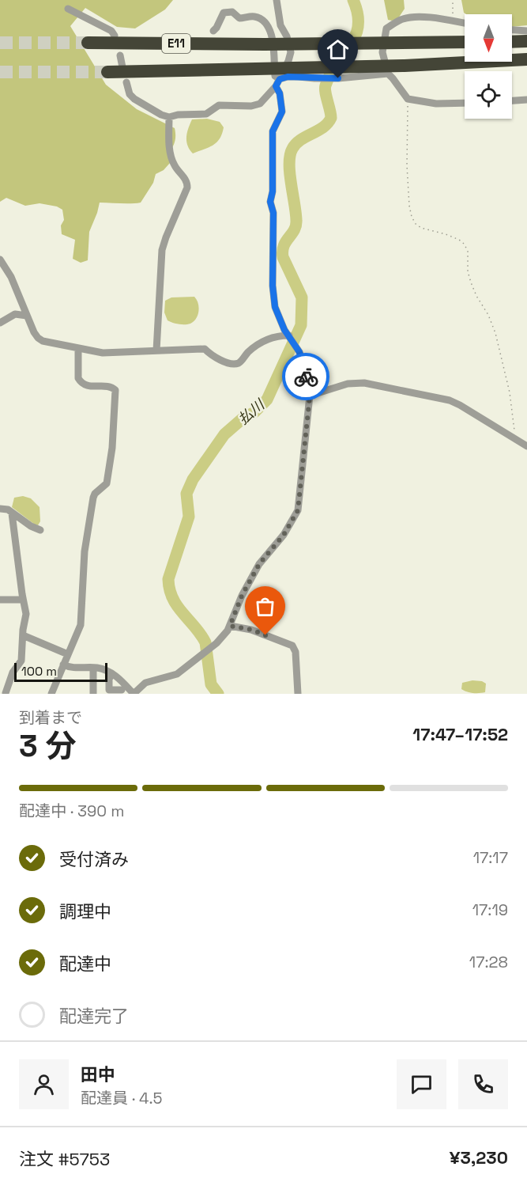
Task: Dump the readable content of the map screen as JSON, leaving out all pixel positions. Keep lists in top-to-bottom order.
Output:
{
  "streets": {
    "highway": ["E11"]
  },
  "water": ["払川"],
  "scale_bar": "100 m",
  "north": "bottom",
  "page": {
    "scale": "100 m",
    "heading": ["3 分", "到着まで", "17:47–17:52"],
    "panel": [
      "田中",
      "配達員 · 4.5",
      "注文 #5753",
      "¥3,230"
    ],
    "bar": "配達中 · 390 m",
    "list": [
      ["受付済み", "17:17"],
      ["調理中", "17:19"],
      ["配達中", "17:28"],
      "配達完了"
    ]
  }
}
